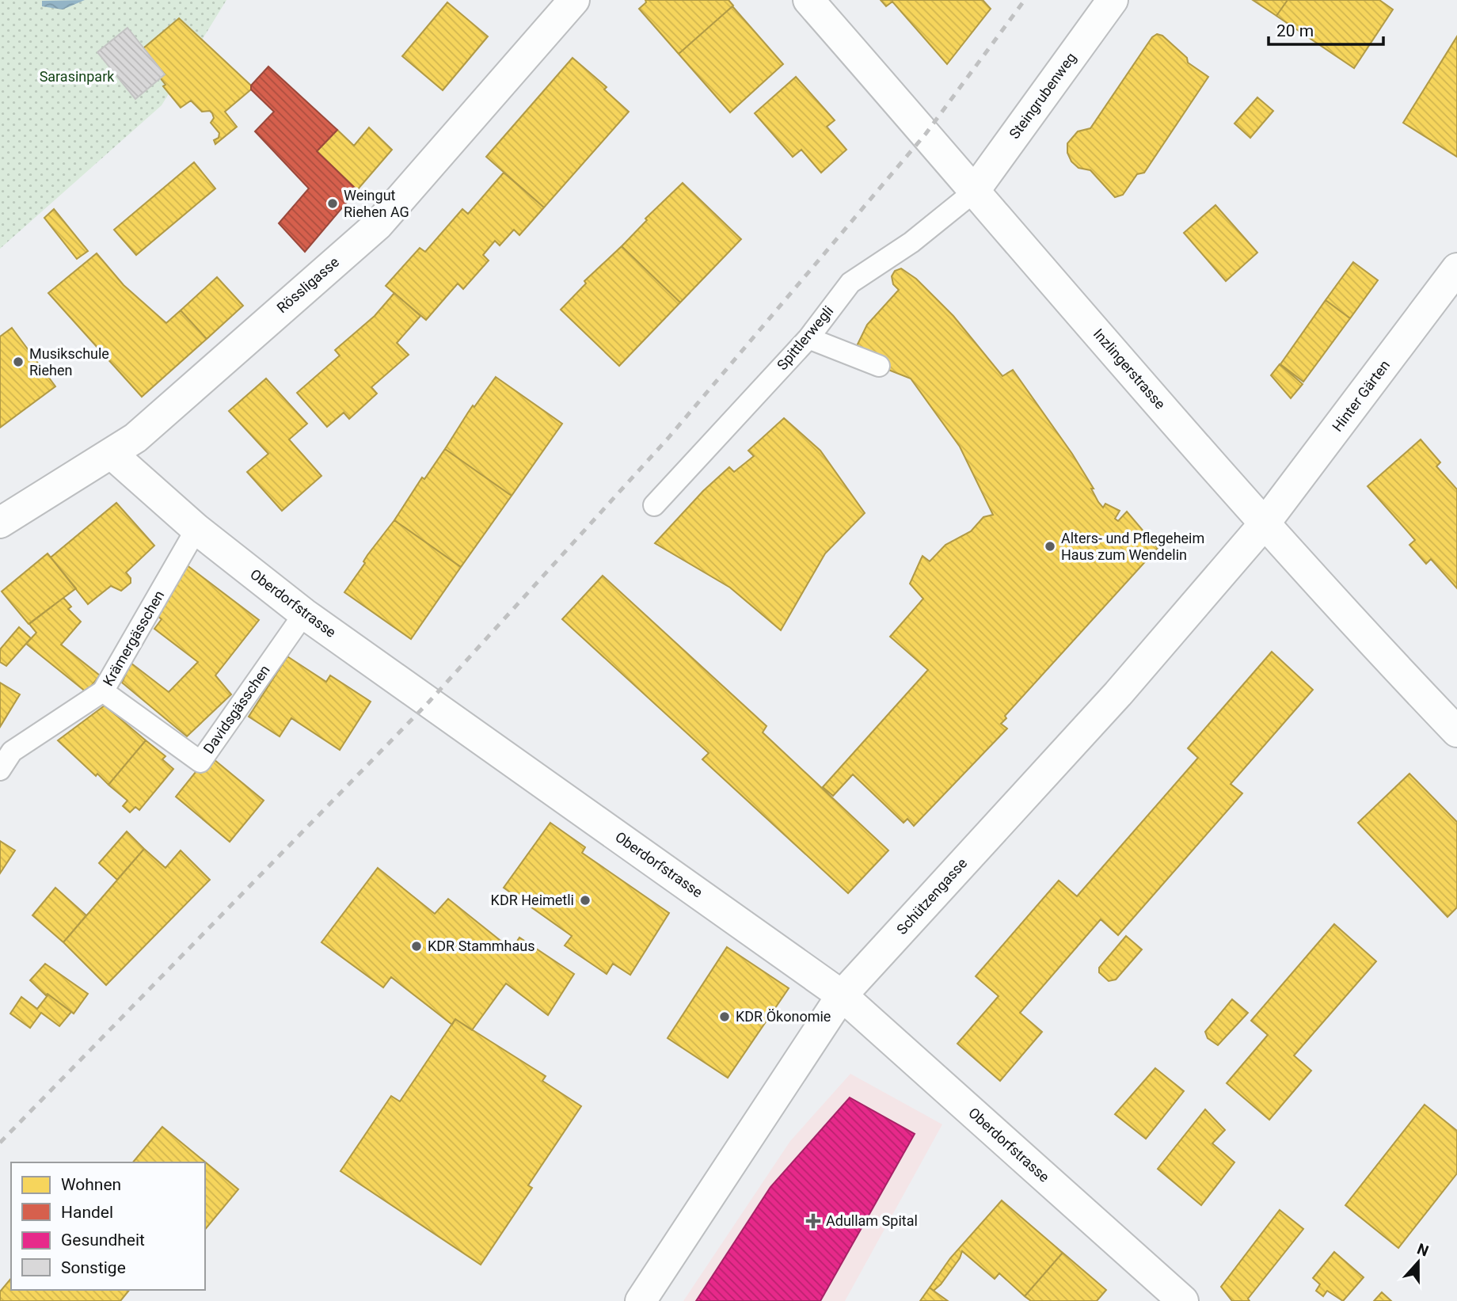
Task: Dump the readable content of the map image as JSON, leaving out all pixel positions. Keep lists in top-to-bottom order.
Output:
{
  "streets": {
    "street": [
      "Steingrubenweg",
      "Rössligasse",
      "Inzlingerstrasse",
      "Hinter Gärten",
      "Oberdorfstrasse",
      "Schützengasse"
    ],
    "lane": ["Spittlerwegli", "Krämergässchen", "Davidsgässchen"]
  },
  "crossings": [
    ["Steingrubenweg", "Spittlerwegli"],
    ["Steingrubenweg", "Inzlingerstrasse"],
    ["Rössligasse", "Oberdorfstrasse"],
    ["Spittlerwegli", "Inzlingerstrasse"],
    ["Inzlingerstrasse", "Hinter Gärten"],
    ["Inzlingerstrasse", "Schützengasse"],
    ["Hinter Gärten", "Schützengasse"],
    ["Oberdorfstrasse", "Krämergässchen"],
    ["Oberdorfstrasse", "Davidsgässchen"],
    ["Oberdorfstrasse", "Schützengasse"],
    ["Krämergässchen", "Davidsgässchen"]
  ],
  "parks": ["Sarasinpark"],
  "places": {
    "other": [
      "Weingut Riehen AG",
      "Musikschule Riehen",
      "Alters- und Pflegeheim Haus zum Wendelin",
      "KDR Heimetli",
      "KDR Stammhaus",
      "KDR Ökonomie"
    ],
    "health": ["Adullam Spital"]
  },
  "legend": [
    "Wohnen",
    "Handel",
    "Gesundheit",
    "Sonstige"
  ],
  "scale_bar": "20 m",
  "north": "top"
}
